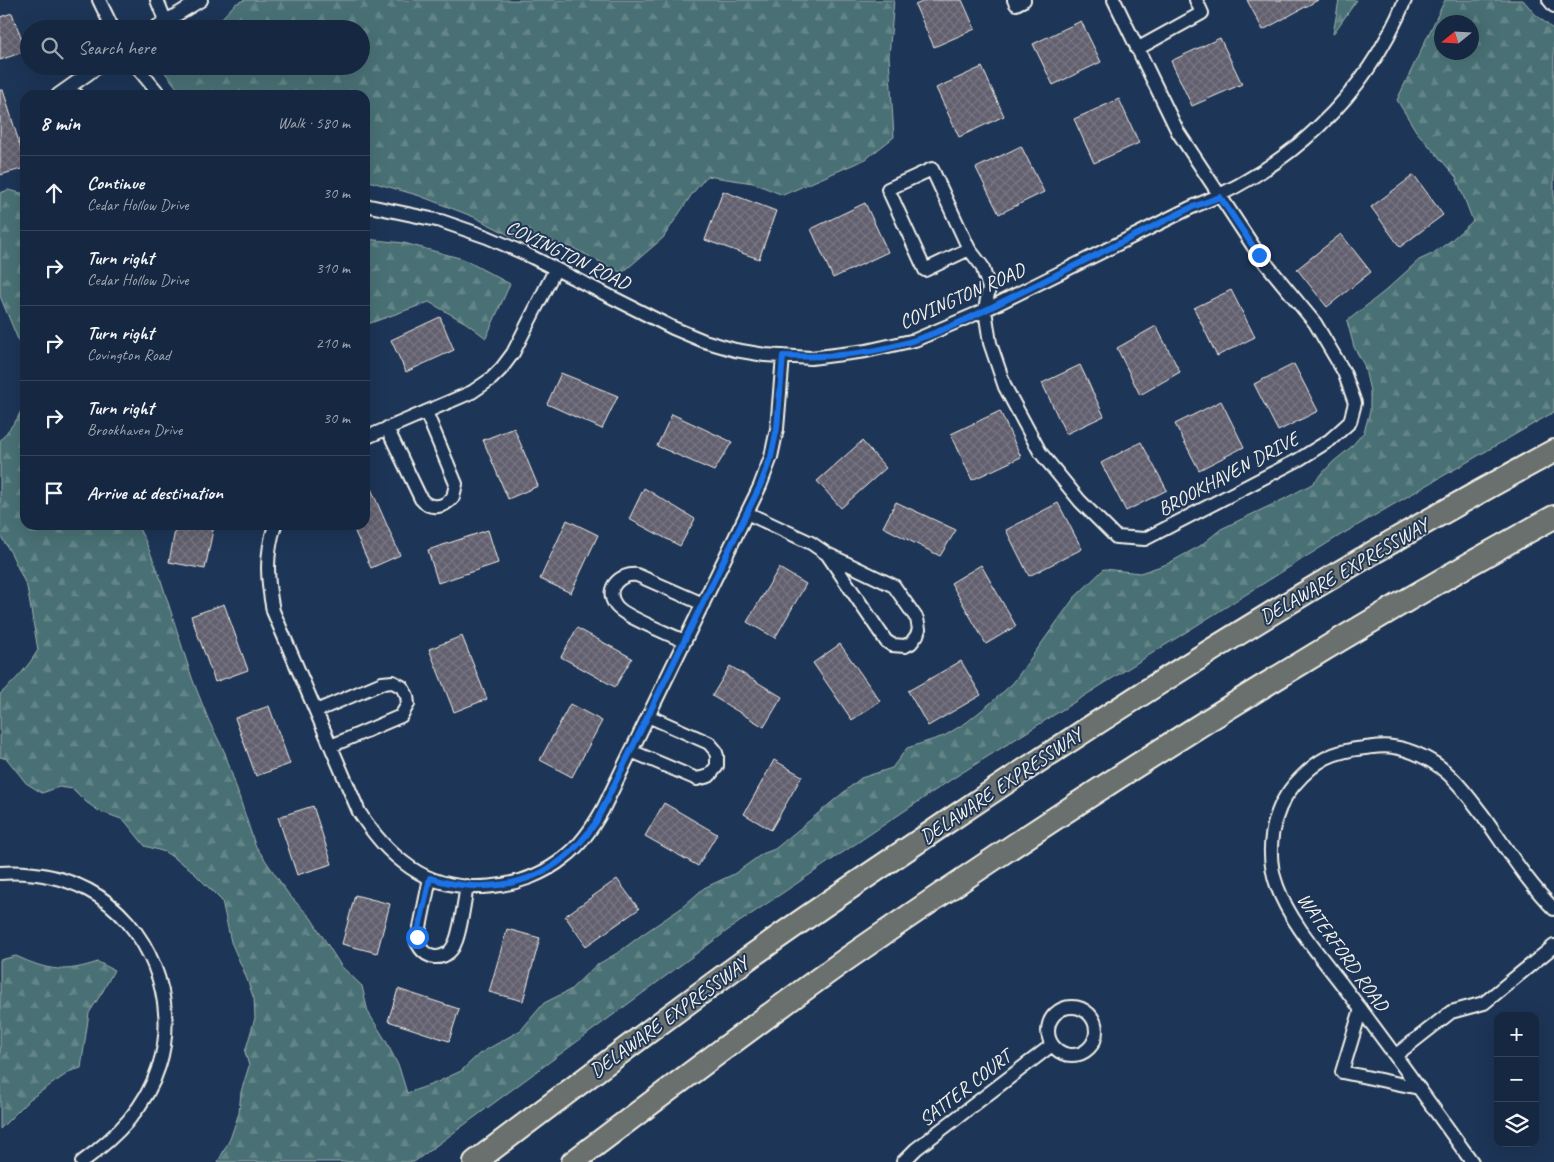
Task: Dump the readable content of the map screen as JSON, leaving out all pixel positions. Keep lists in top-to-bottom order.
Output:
{
  "streets": {
    "highway": ["DELAWARE EXPRESSWAY"],
    "street": [
      "COVINGTON ROAD",
      "BROOKHAVEN DRIVE",
      "WATERFORD ROAD",
      "SATTER COURT"
    ]
  },
  "crossings": [
    ["COVINGTON ROAD", "BROOKHAVEN DRIVE"]
  ],
  "north": "left",
  "page": {
    "search": "Search here",
    "heading": ["8 min", "Walk · 580 m"],
    "list": [
      ["Continue", "Cedar Hollow Drive", "30 m"],
      ["Turn right", "Cedar Hollow Drive", "310 m"],
      ["Turn right", "Covington Road", "210 m"],
      ["Turn right", "Brookhaven Drive", "30 m"],
      "Arrive at destination"
    ],
    "map_buttons": ["+", "−"]
  }
}
